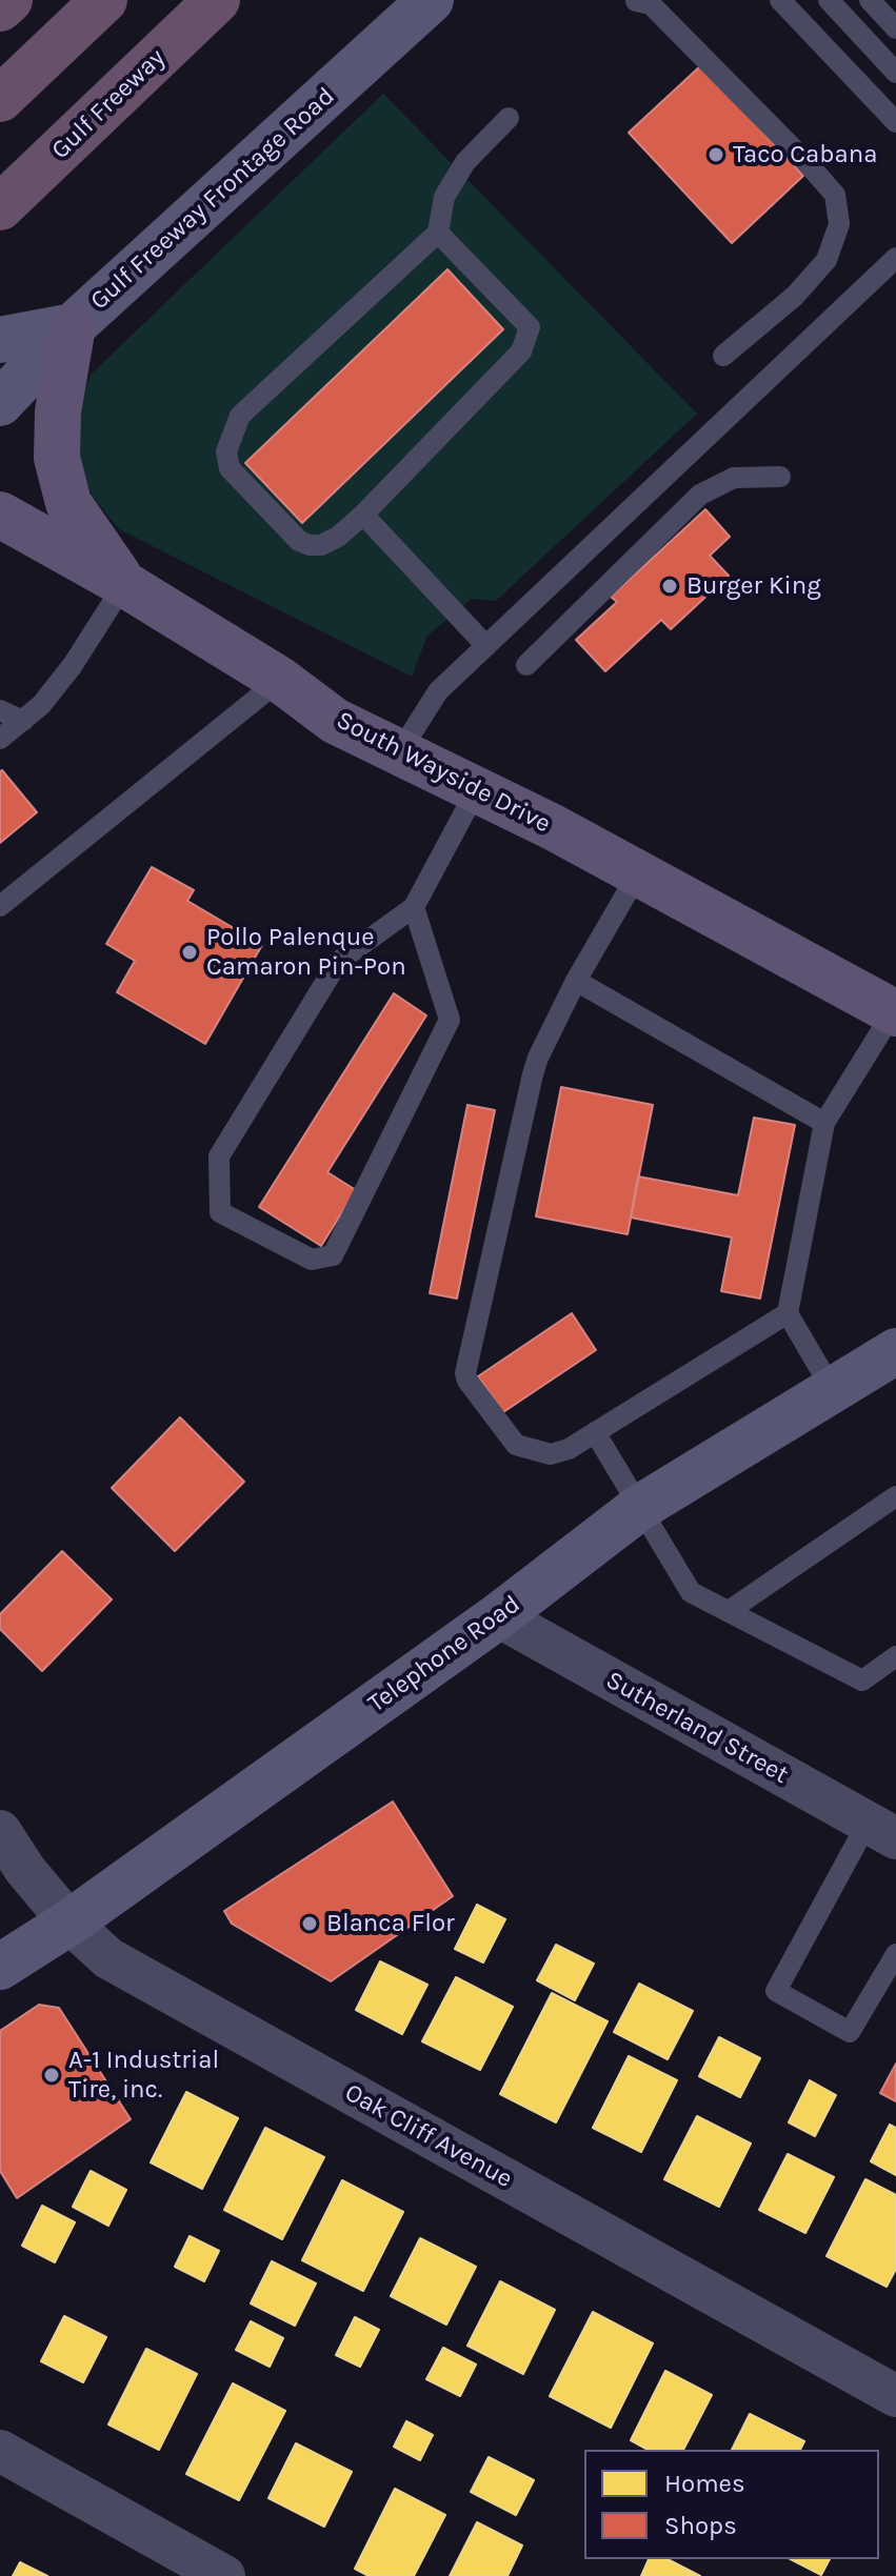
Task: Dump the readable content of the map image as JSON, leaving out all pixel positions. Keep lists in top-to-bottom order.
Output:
{
  "streets": {
    "highway": ["Gulf Freeway"],
    "main road": ["Gulf Freeway Frontage Road", "South Wayside Drive", "Telephone Road"],
    "street": ["Sutherland Street", "Oak Cliff Avenue"]
  },
  "crossings": [
    ["Telephone Road", "Sutherland Street"],
    ["Telephone Road", "Oak Cliff Avenue"]
  ],
  "places": [
    "Taco Cabana",
    "Burger King",
    "Pollo Palenque Camaron Pin-Pon",
    "Blanca Flor",
    "A-1 Industrial Tire, inc."
  ],
  "legend": ["Homes", "Shops"]
}
